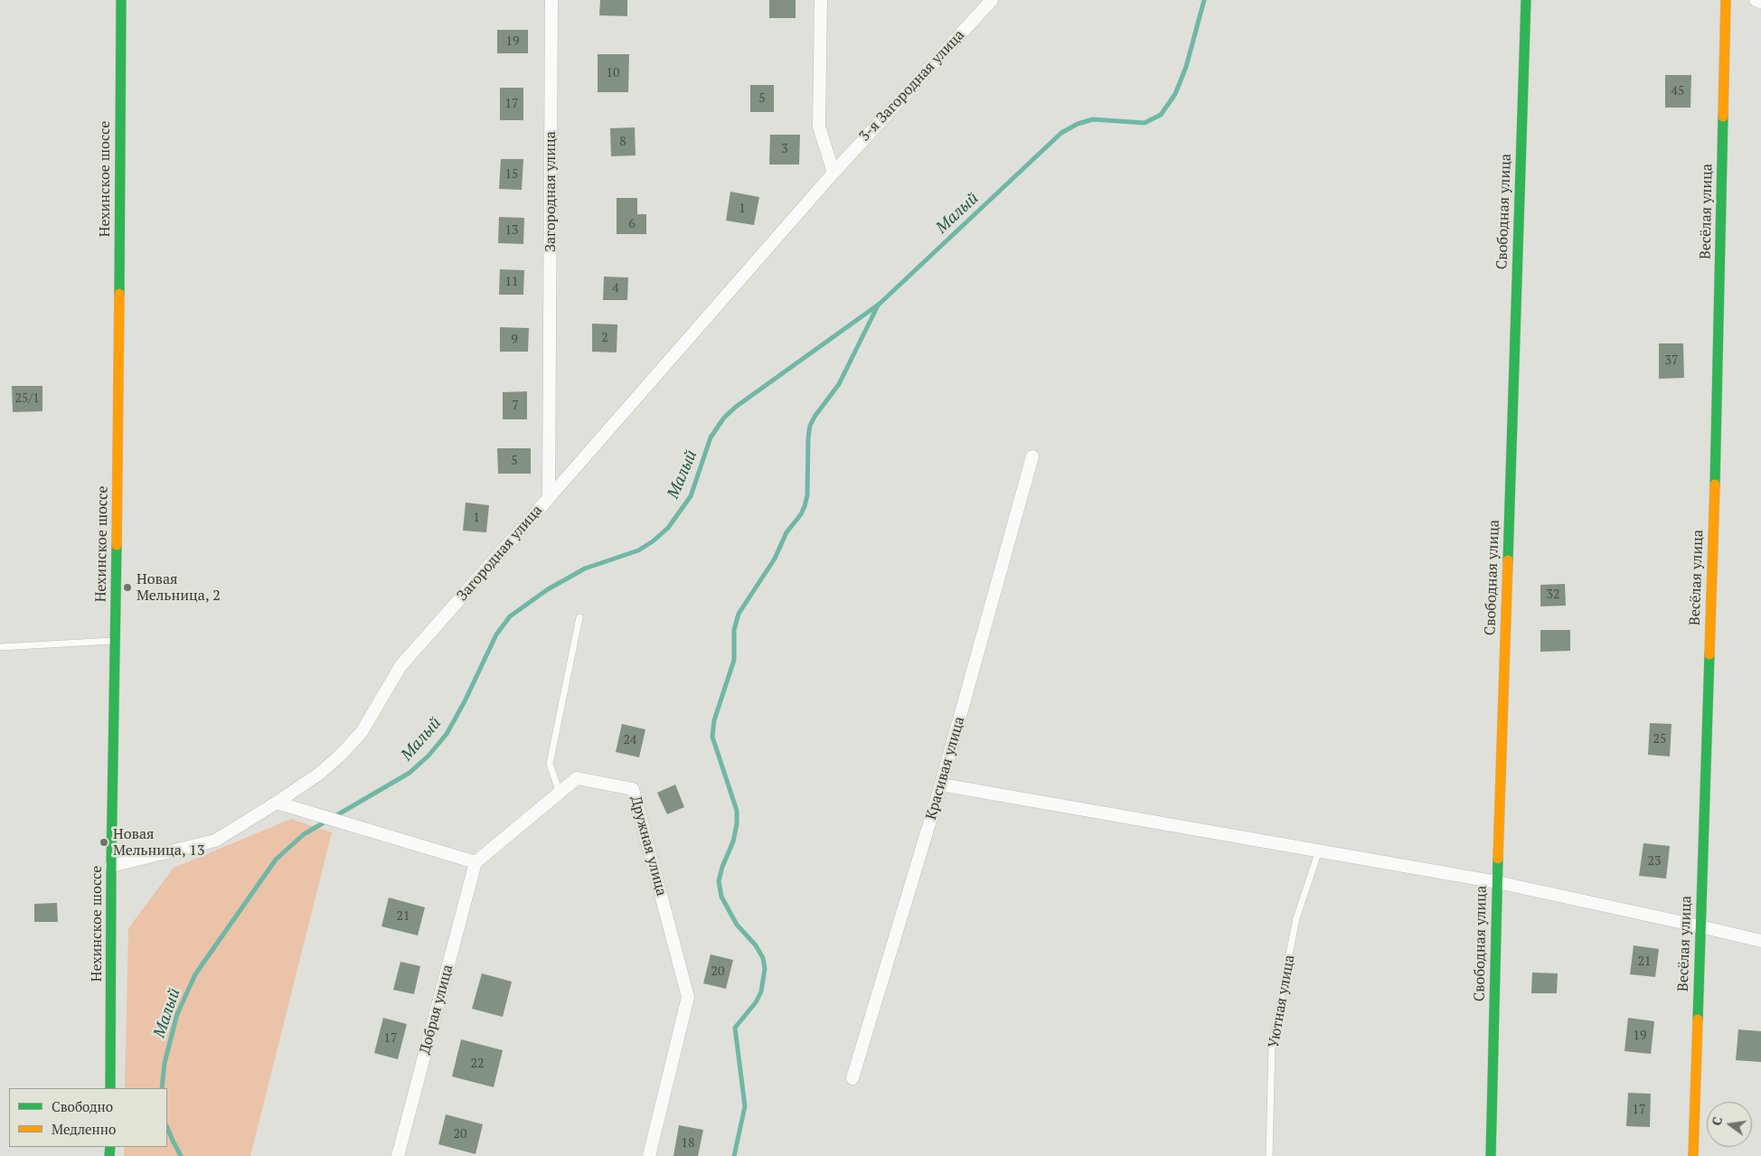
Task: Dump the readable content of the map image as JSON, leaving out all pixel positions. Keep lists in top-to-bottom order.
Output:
{
  "streets": {
    "street": [
      "3-я Загородная улица",
      "Нехинское шоссе",
      "Загородная улица",
      "Свободная улица",
      "Весёлая улица",
      "Красивая улица",
      "Дружная улица",
      "Добрая улица"
    ],
    "lane": ["Уютная улица"]
  },
  "crossings": [
    ["3-я Загородная улица", "Загородная улица"],
    ["Нехинское шоссе", "Загородная улица"],
    ["Дружная улица", "Добрая улица"]
  ],
  "water": ["Малый"],
  "places": ["Новая Мельница, 2", "Новая Мельница, 13"],
  "house_numbers": [
    "19",
    "10",
    "45",
    "5",
    "17",
    "8",
    "3",
    "15",
    "1",
    "6",
    "13",
    "11",
    "4",
    "2",
    "9",
    "37",
    "25/1",
    "7",
    "5",
    "1",
    "32",
    "25",
    "24",
    "23",
    "21",
    "21",
    "20",
    "19",
    "17",
    "22",
    "17",
    "20",
    "18"
  ],
  "legend": ["Свободно", "Медленно"],
  "north": "left"
}
